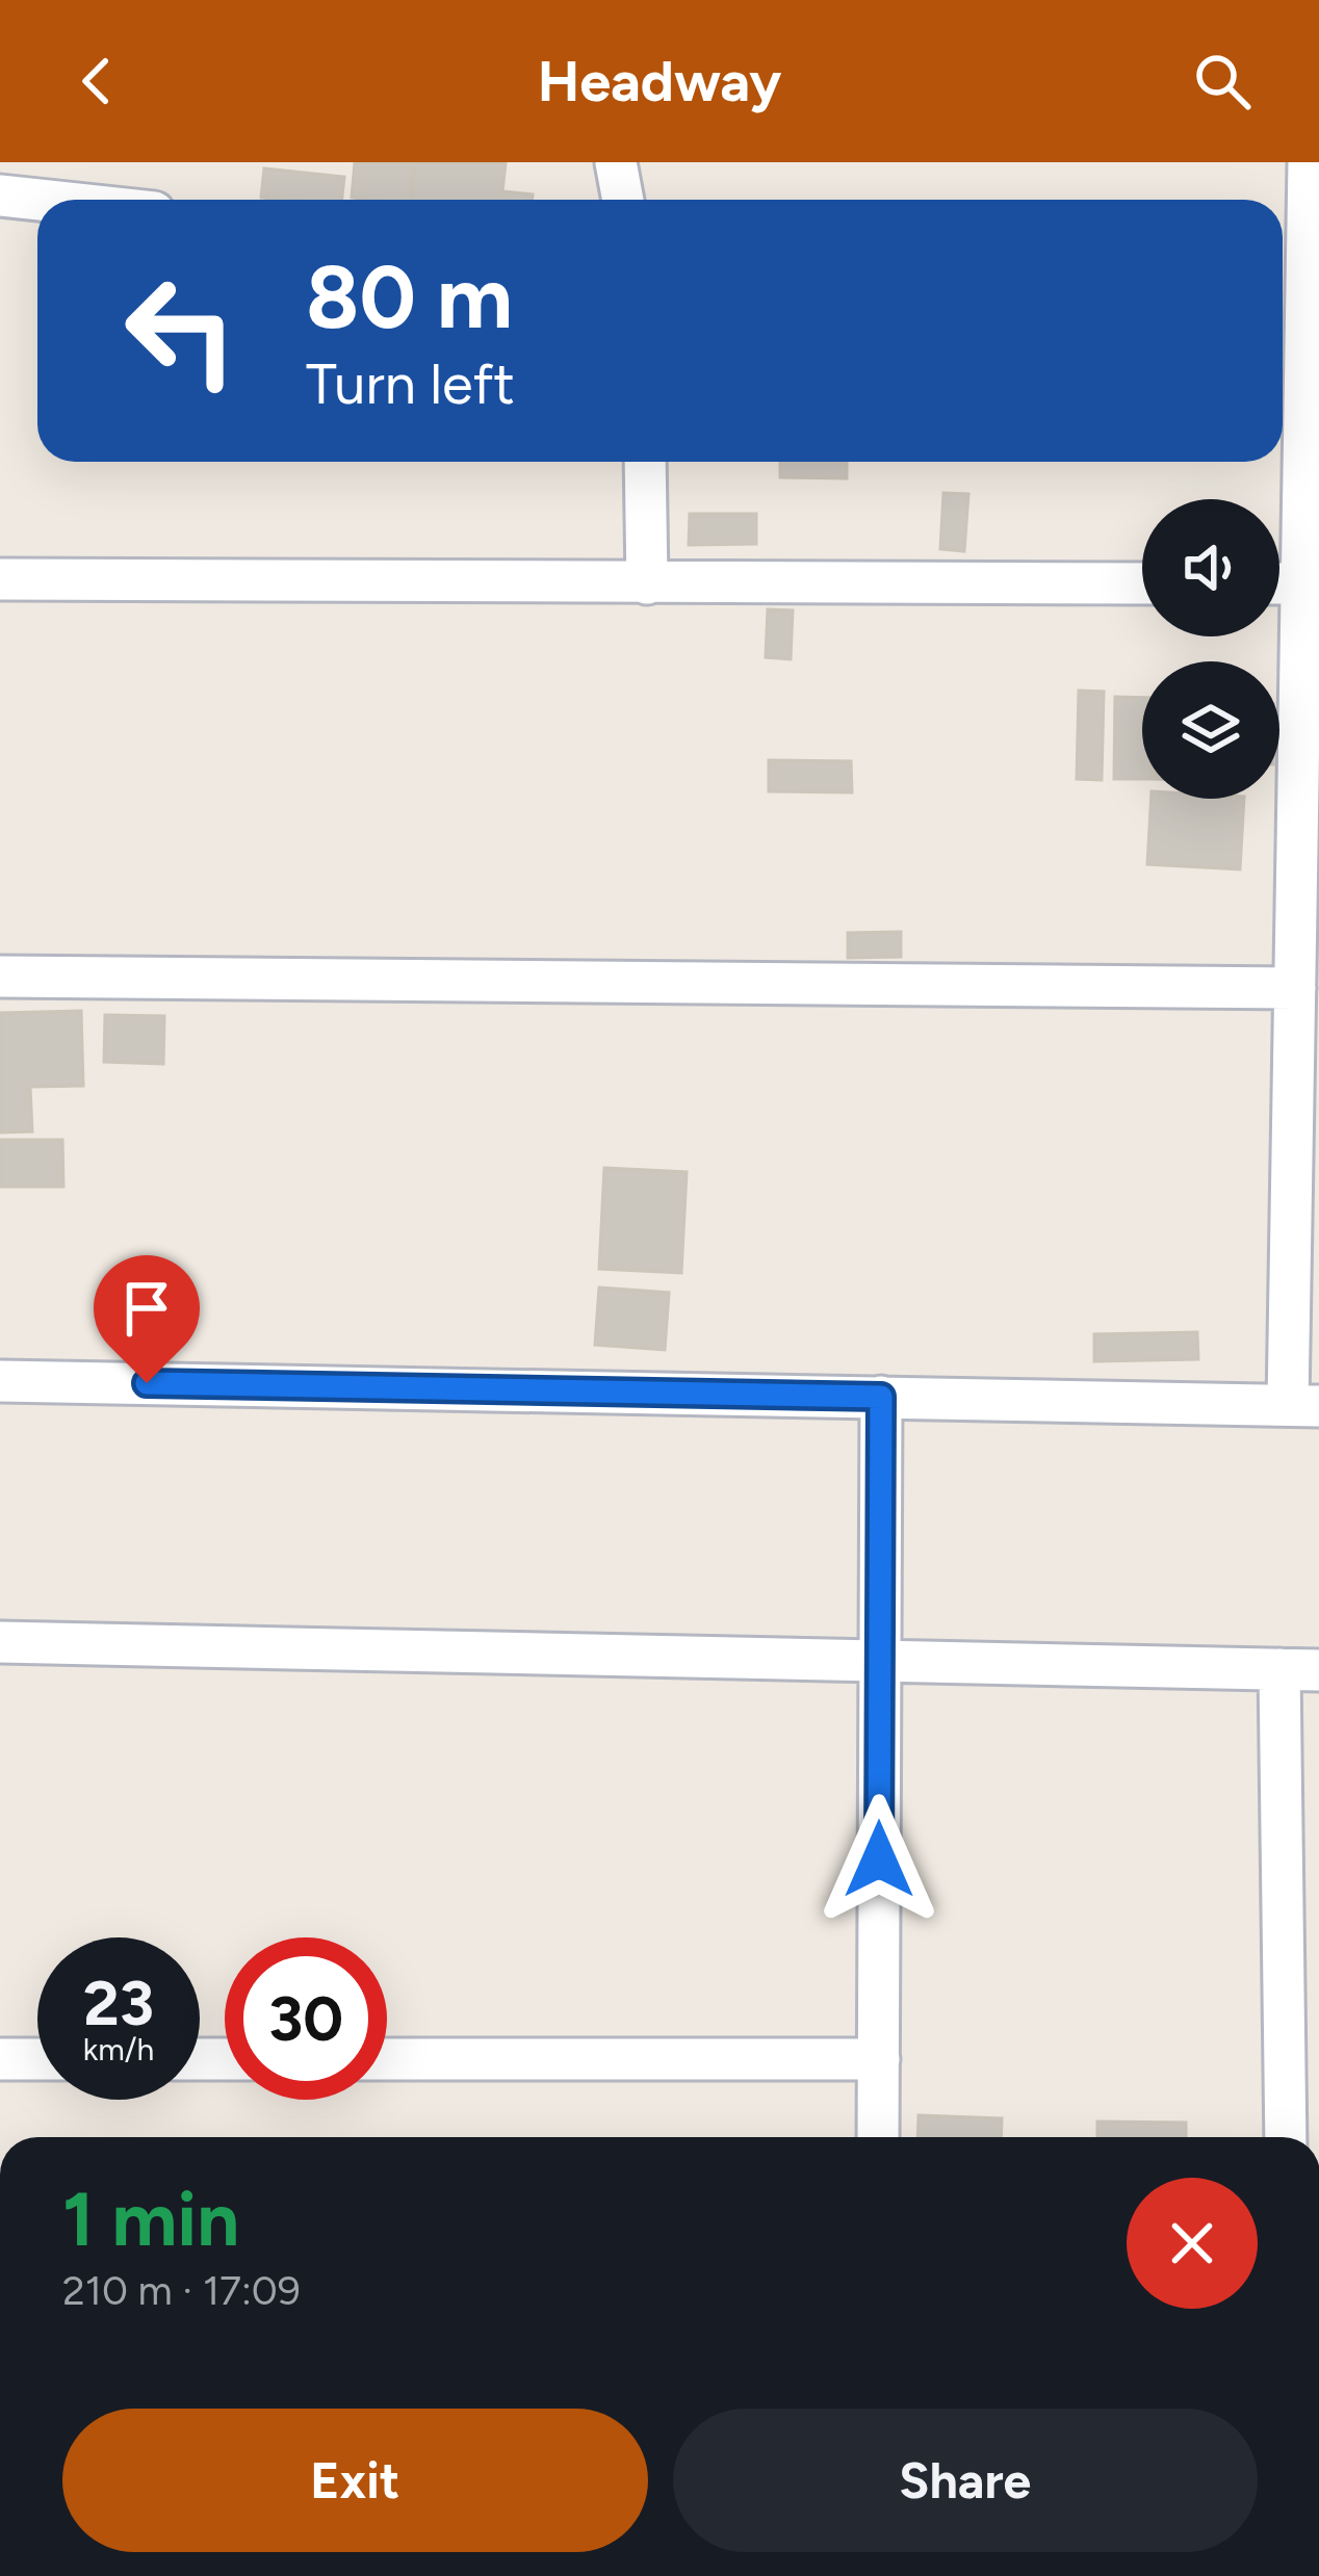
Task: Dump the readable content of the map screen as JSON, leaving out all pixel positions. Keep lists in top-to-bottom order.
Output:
{
  "page": {
    "header": "Headway",
    "turn": ["80 m", "Turn left"],
    "speed": "23 km/h",
    "limit": "30",
    "heading": ["1 min", "210 m · 17:09"],
    "buttons": ["Exit", "Share"]
  }
}
